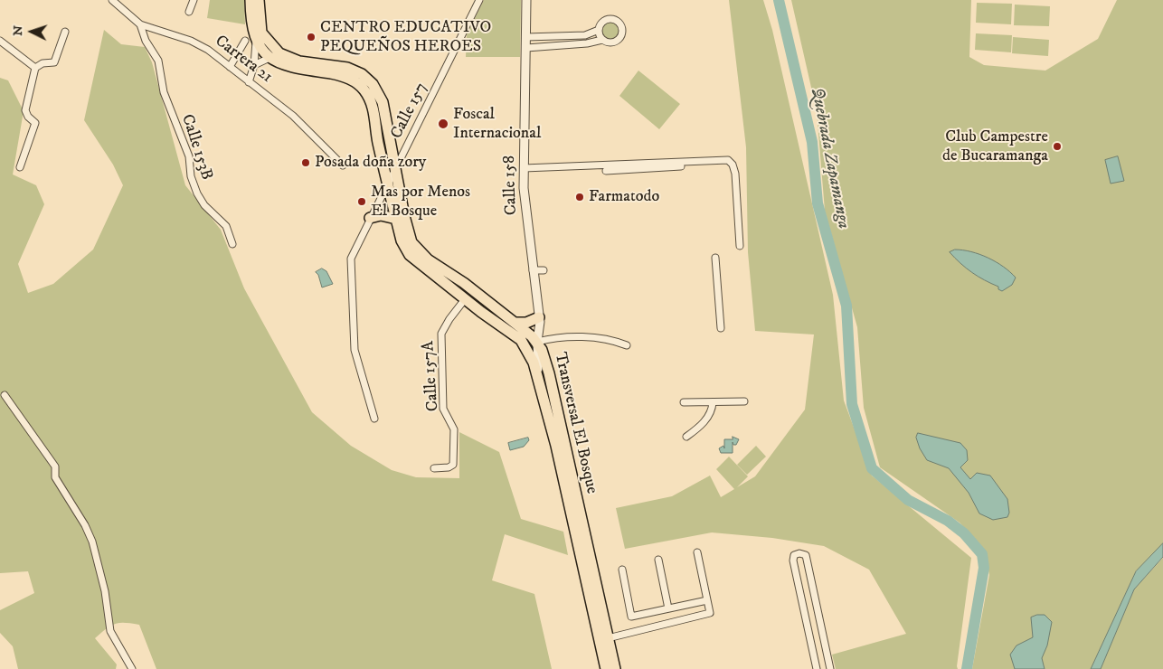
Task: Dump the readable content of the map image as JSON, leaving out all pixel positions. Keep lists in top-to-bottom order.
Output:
{
  "streets": {
    "main road": ["Transversal El Bosque"],
    "street": [
      "Carrera 21",
      "Calle 157",
      "Calle 153B",
      "Calle 158",
      "Calle 157A"
    ]
  },
  "crossings": [
    ["Carrera 21", "Calle 153B"],
    ["Calle 157", "Transversal El Bosque"],
    ["Calle 158", "Transversal El Bosque"],
    ["Calle 157A", "Transversal El Bosque"]
  ],
  "water": ["Quebrada Zapamanga"],
  "places": [
    "CENTRO EDUCATIVO PEQUEÑOS HEROES",
    "Foscal Internacional",
    "Club Campestre de Bucaramanga",
    "Posada doña zory",
    "Farmatodo",
    "Mas por Menos El Bosque"
  ],
  "north": "left"
}
